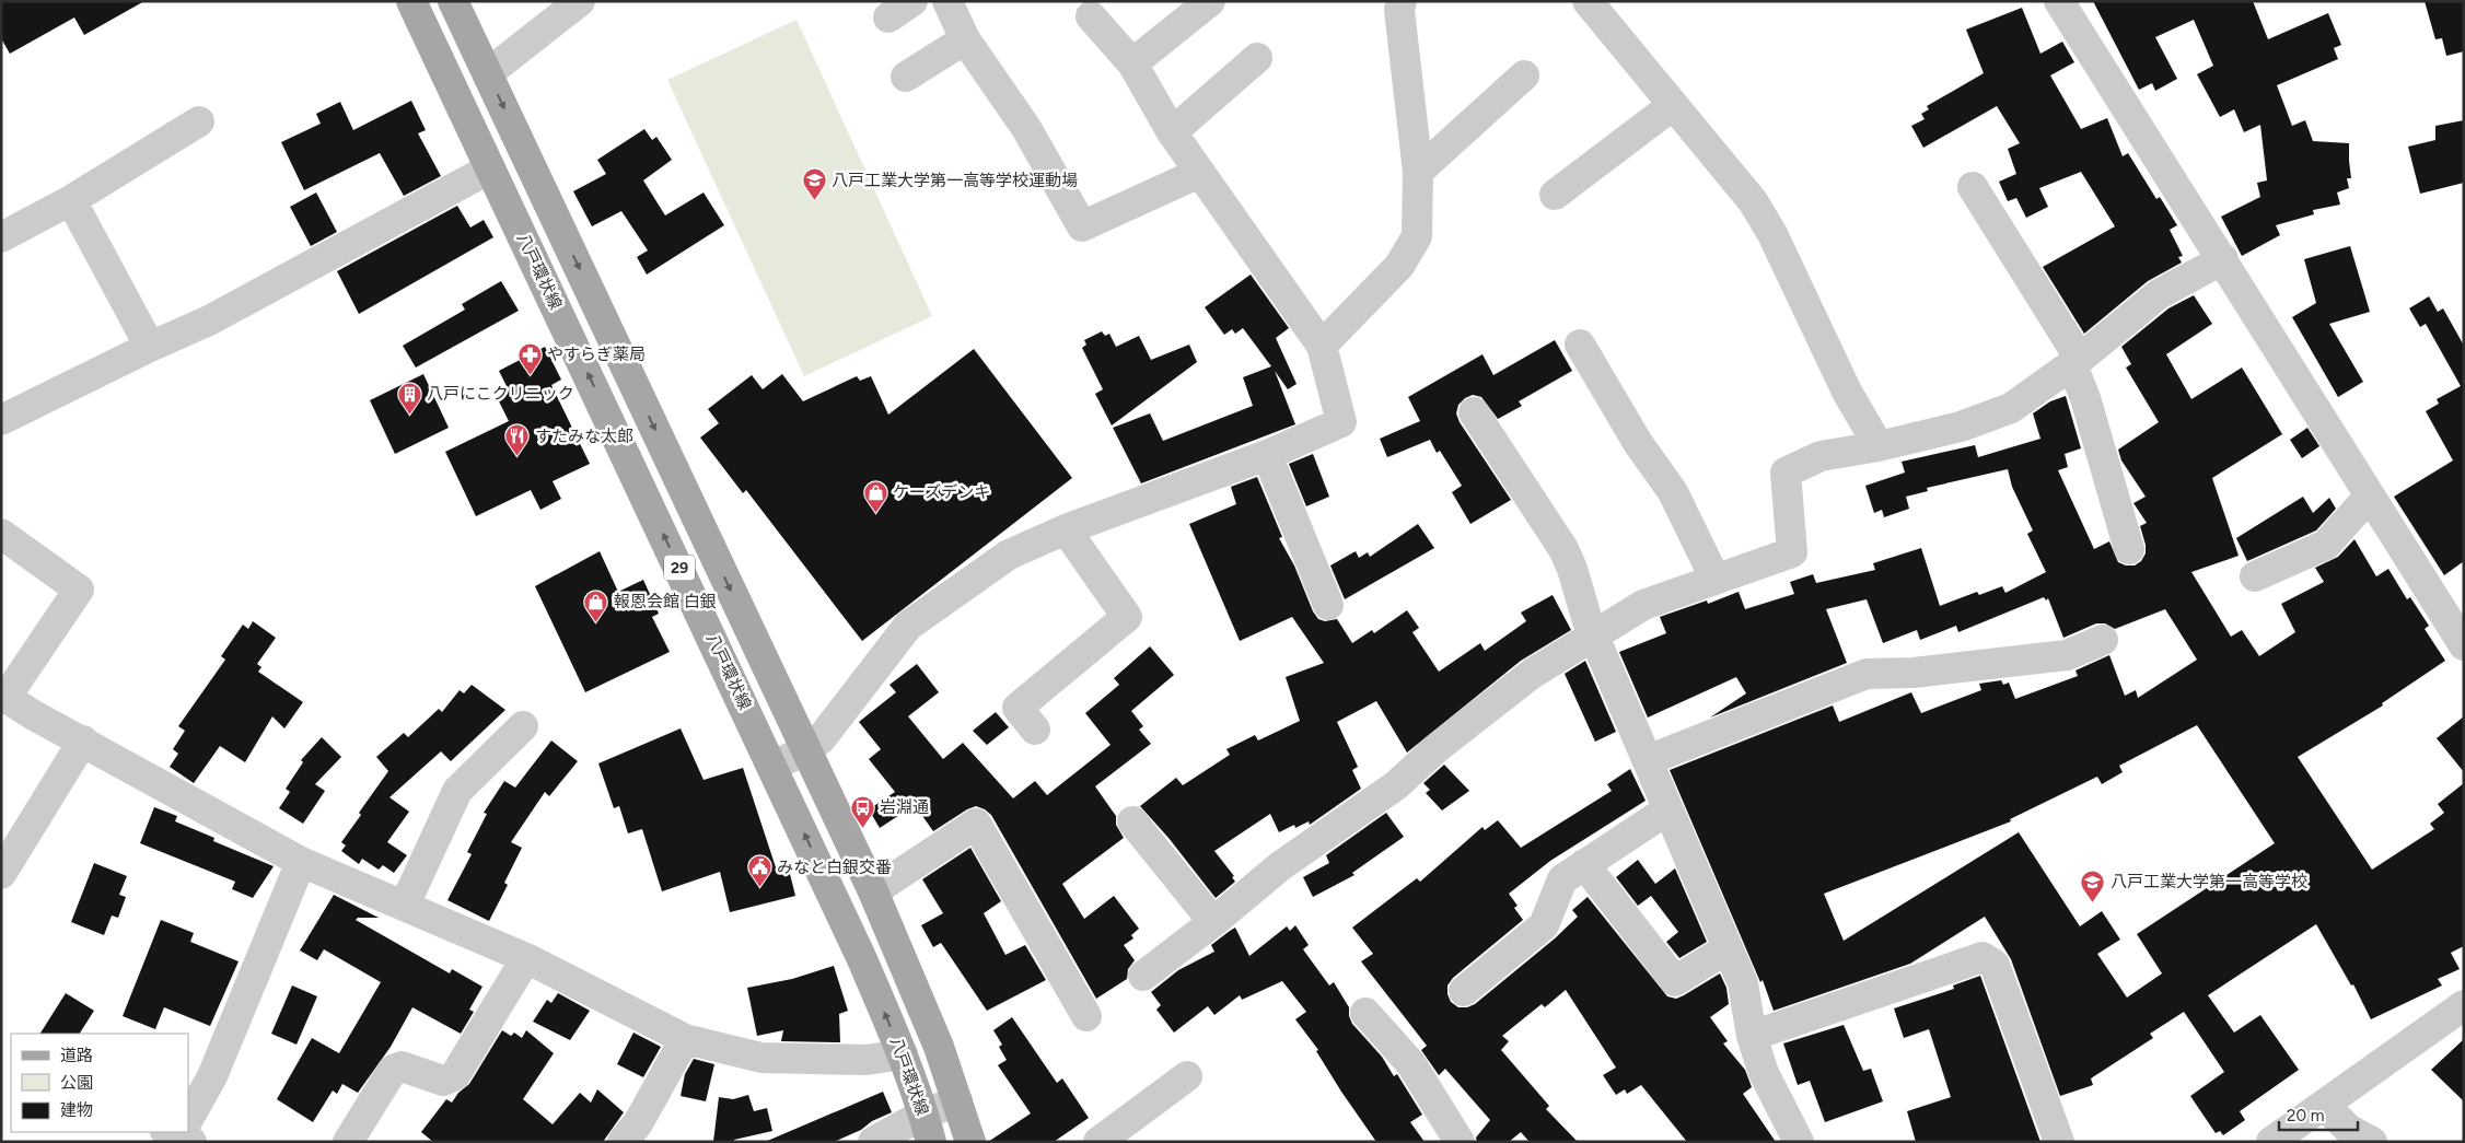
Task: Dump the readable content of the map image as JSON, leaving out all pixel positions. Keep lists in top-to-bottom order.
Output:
{
  "streets": {
    "main road": ["八戸環状線", "29"]
  },
  "places": {
    "school or university": ["八戸工業大学第一高等学校運動場", "八戸工業大学第一高等学校"],
    "pharmacy": ["やすらぎ薬局"],
    "building": ["八戸にこクリニック"],
    "restaurant": ["すたみな太郎"],
    "shop": ["ケーズデンキ", "報恩会館 白銀"],
    "bus stop": ["岩淵通"],
    "public building": ["みなと白銀交番"]
  },
  "legend": ["道路", "公園", "建物"],
  "scale_bar": "20 m"
}
